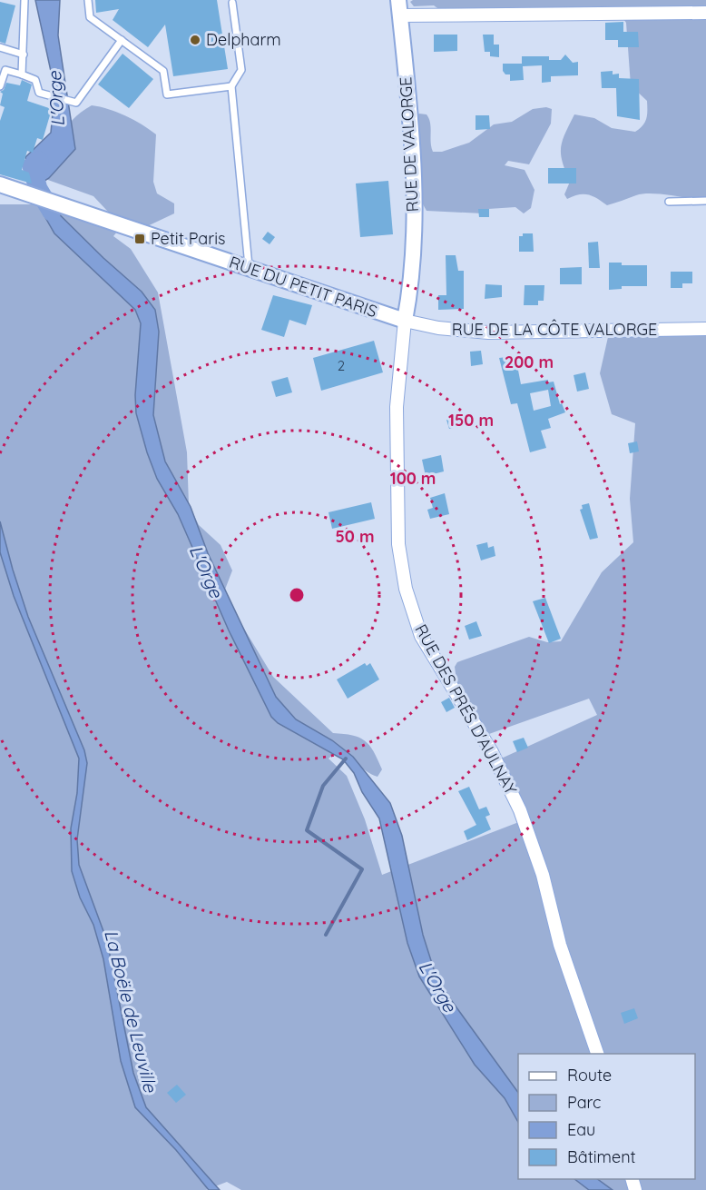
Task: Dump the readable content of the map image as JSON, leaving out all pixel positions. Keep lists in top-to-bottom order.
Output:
{
  "streets": {
    "street": [
      "RUE DE VALORGE",
      "RUE DU PETIT PARIS",
      "RUE DE LA CÔTE VALORGE",
      "RUE DES PRÉS D'AULNAY"
    ]
  },
  "crossings": [
    ["RUE DE VALORGE", "RUE DU PETIT PARIS"],
    ["RUE DE VALORGE", "RUE DE LA CÔTE VALORGE"],
    ["RUE DE VALORGE", "RUE DES PRÉS D'AULNAY"],
    ["RUE DU PETIT PARIS", "RUE DE LA CÔTE VALORGE"],
    ["RUE DU PETIT PARIS", "RUE DES PRÉS D'AULNAY"],
    ["RUE DE LA CÔTE VALORGE", "RUE DES PRÉS D'AULNAY"]
  ],
  "water": ["L'Orge", "La Boële de Leuville"],
  "places": {
    "other": ["Delpharm"],
    "transit": ["Petit Paris"]
  },
  "house_numbers": ["2"],
  "legend": [
    "Route",
    "Parc",
    "Eau",
    "Bâtiment"
  ],
  "rings": [
    "200 m",
    "150 m",
    "100 m",
    "50 m"
  ]
}
